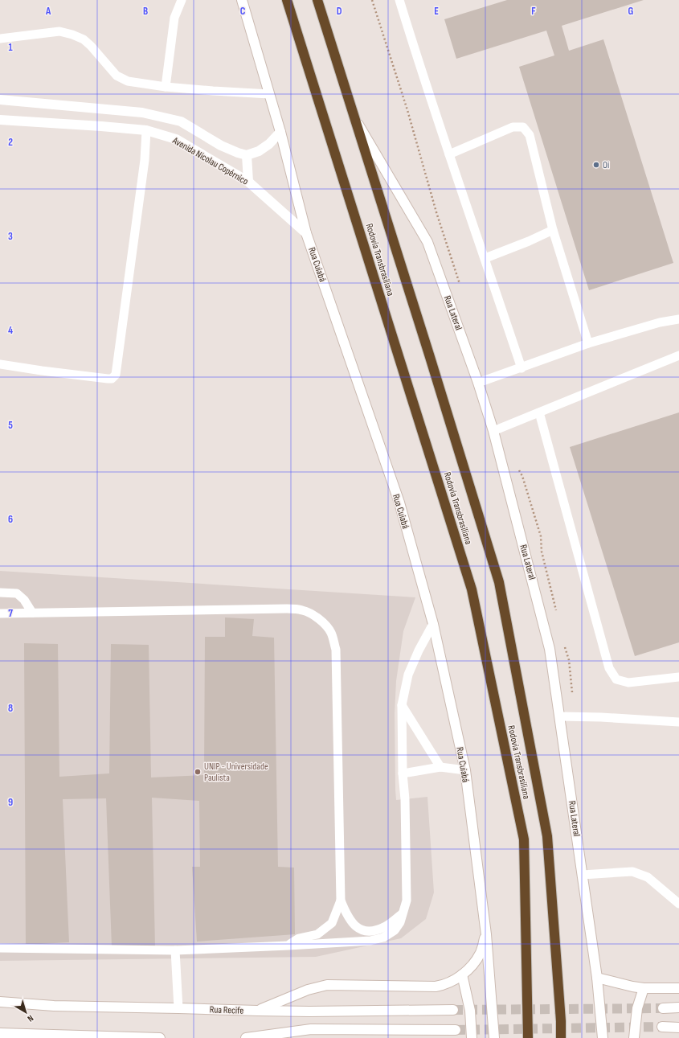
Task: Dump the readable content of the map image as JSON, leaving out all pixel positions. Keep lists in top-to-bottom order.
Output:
{
  "streets": {
    "highway": ["Rodovia Transbrasiliana"],
    "main road": [
      "Avenida Nicolau Copérnico",
      "Rua Cuiabá",
      "Rua Lateral",
      "Rua Recife"
    ]
  },
  "crossings": [
    ["Avenida Nicolau Copérnico", "Rua Cuiabá"],
    ["Rodovia Transbrasiliana", "Rua Lateral"]
  ],
  "places": ["Oi", "UNIP - Universidade Paulista"],
  "north": "bottom right",
  "grid": {
    "columns": [
      "A",
      "B",
      "C",
      "D",
      "E",
      "F",
      "G"
    ],
    "rows": [
      "1",
      "2",
      "3",
      "4",
      "5",
      "6",
      "7",
      "8",
      "9"
    ]
  }
}
